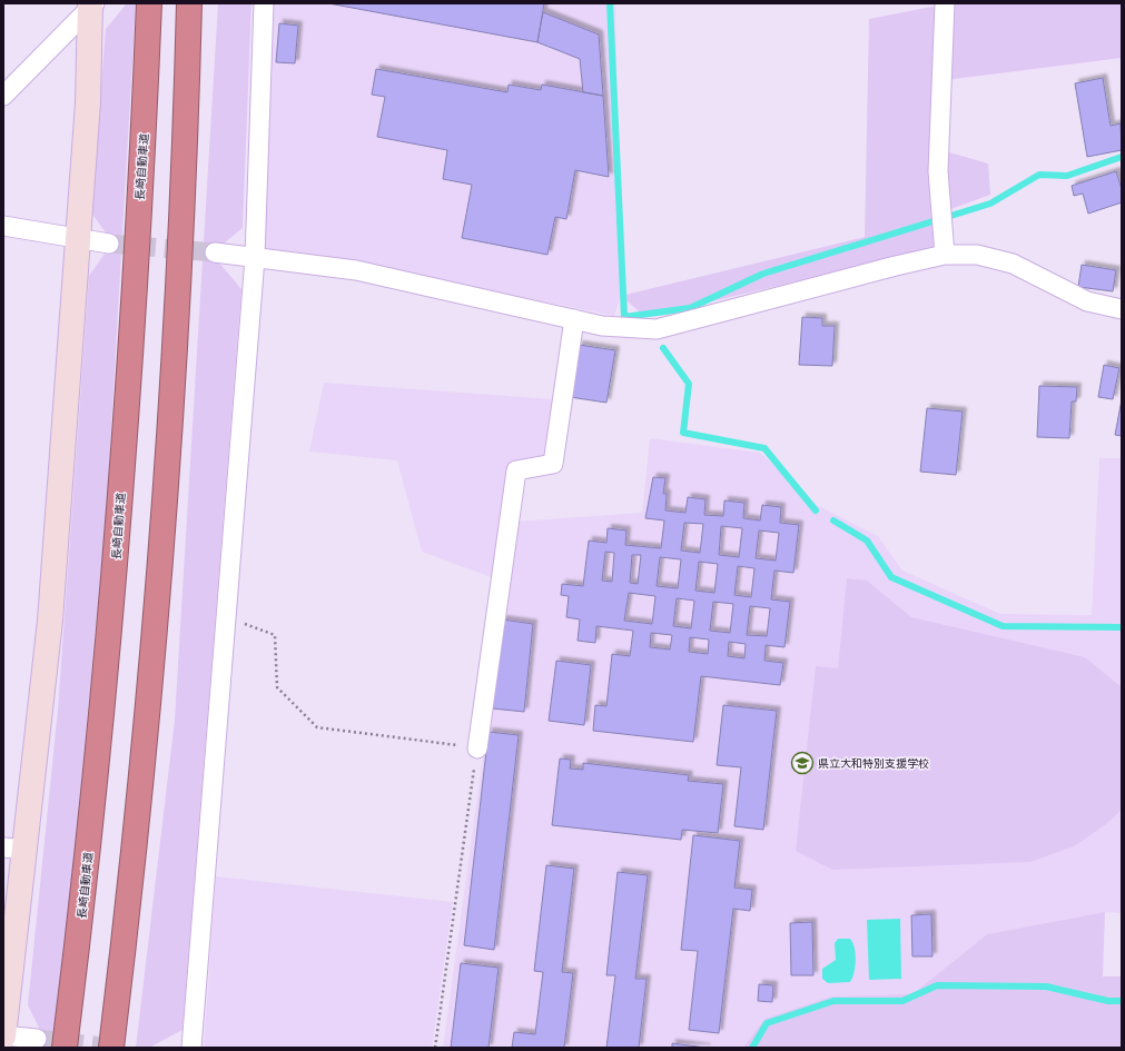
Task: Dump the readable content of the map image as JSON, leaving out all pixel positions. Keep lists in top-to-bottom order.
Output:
{
  "streets": {
    "highway": ["長崎自動車道"]
  },
  "places": {
    "school or university": ["県立大和特別支援学校"]
  }
}
